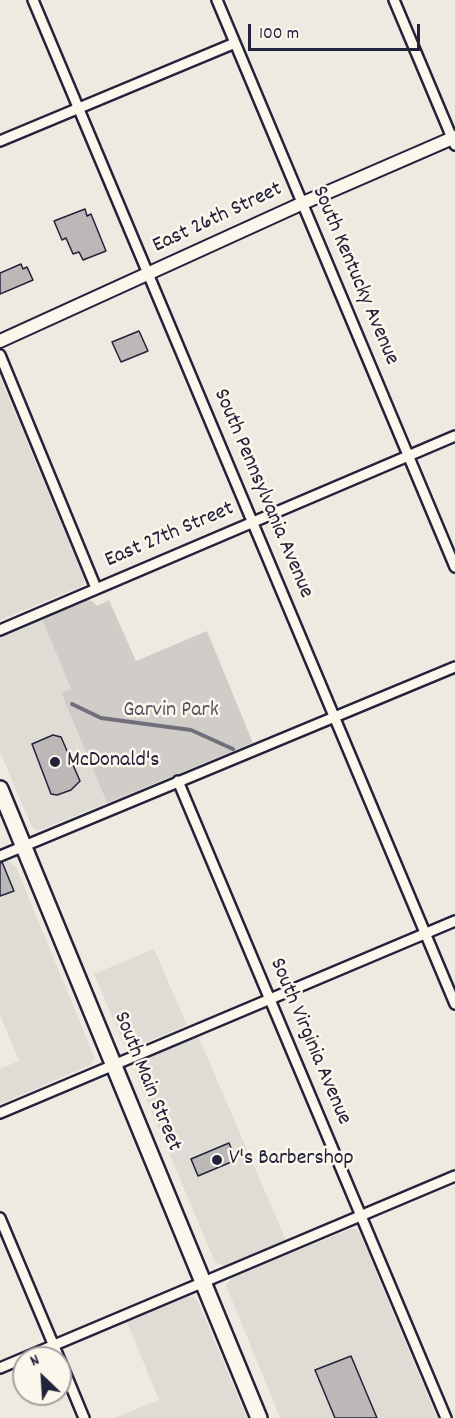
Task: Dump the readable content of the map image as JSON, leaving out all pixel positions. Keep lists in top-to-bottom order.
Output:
{
  "streets": {
    "main road": ["South Main Street"],
    "street": [
      "East 26th Street",
      "South Kentucky Avenue",
      "South Pennsylvania Avenue",
      "East 27th Street",
      "South Virginia Avenue"
    ]
  },
  "crossings": [
    ["East 26th Street", "South Kentucky Avenue"],
    ["East 26th Street", "South Pennsylvania Avenue"],
    ["South Kentucky Avenue", "East 27th Street"],
    ["South Pennsylvania Avenue", "East 27th Street"]
  ],
  "parks": ["Garvin Park"],
  "places": ["McDonald's", "V's Barbershop"],
  "scale_bar": "100 m",
  "north": "top left"
}
